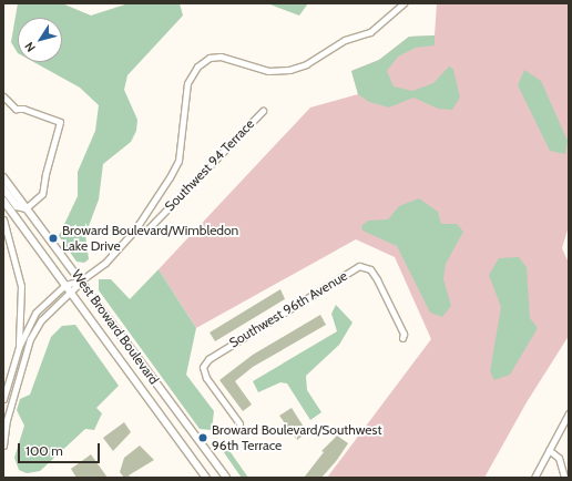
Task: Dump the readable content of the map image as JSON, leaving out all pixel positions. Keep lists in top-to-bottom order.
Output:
{
  "streets": {
    "main road": ["West Broward Boulevard"],
    "street": ["Southwest 94 Terrace", "Southwest 96th Avenue"]
  },
  "places": ["Broward Boulevard/Wimbledon Lake Drive", "Broward Boulevard/Southwest 96th Terrace"],
  "scale_bar": "100 m",
  "north": "bottom left"
}
